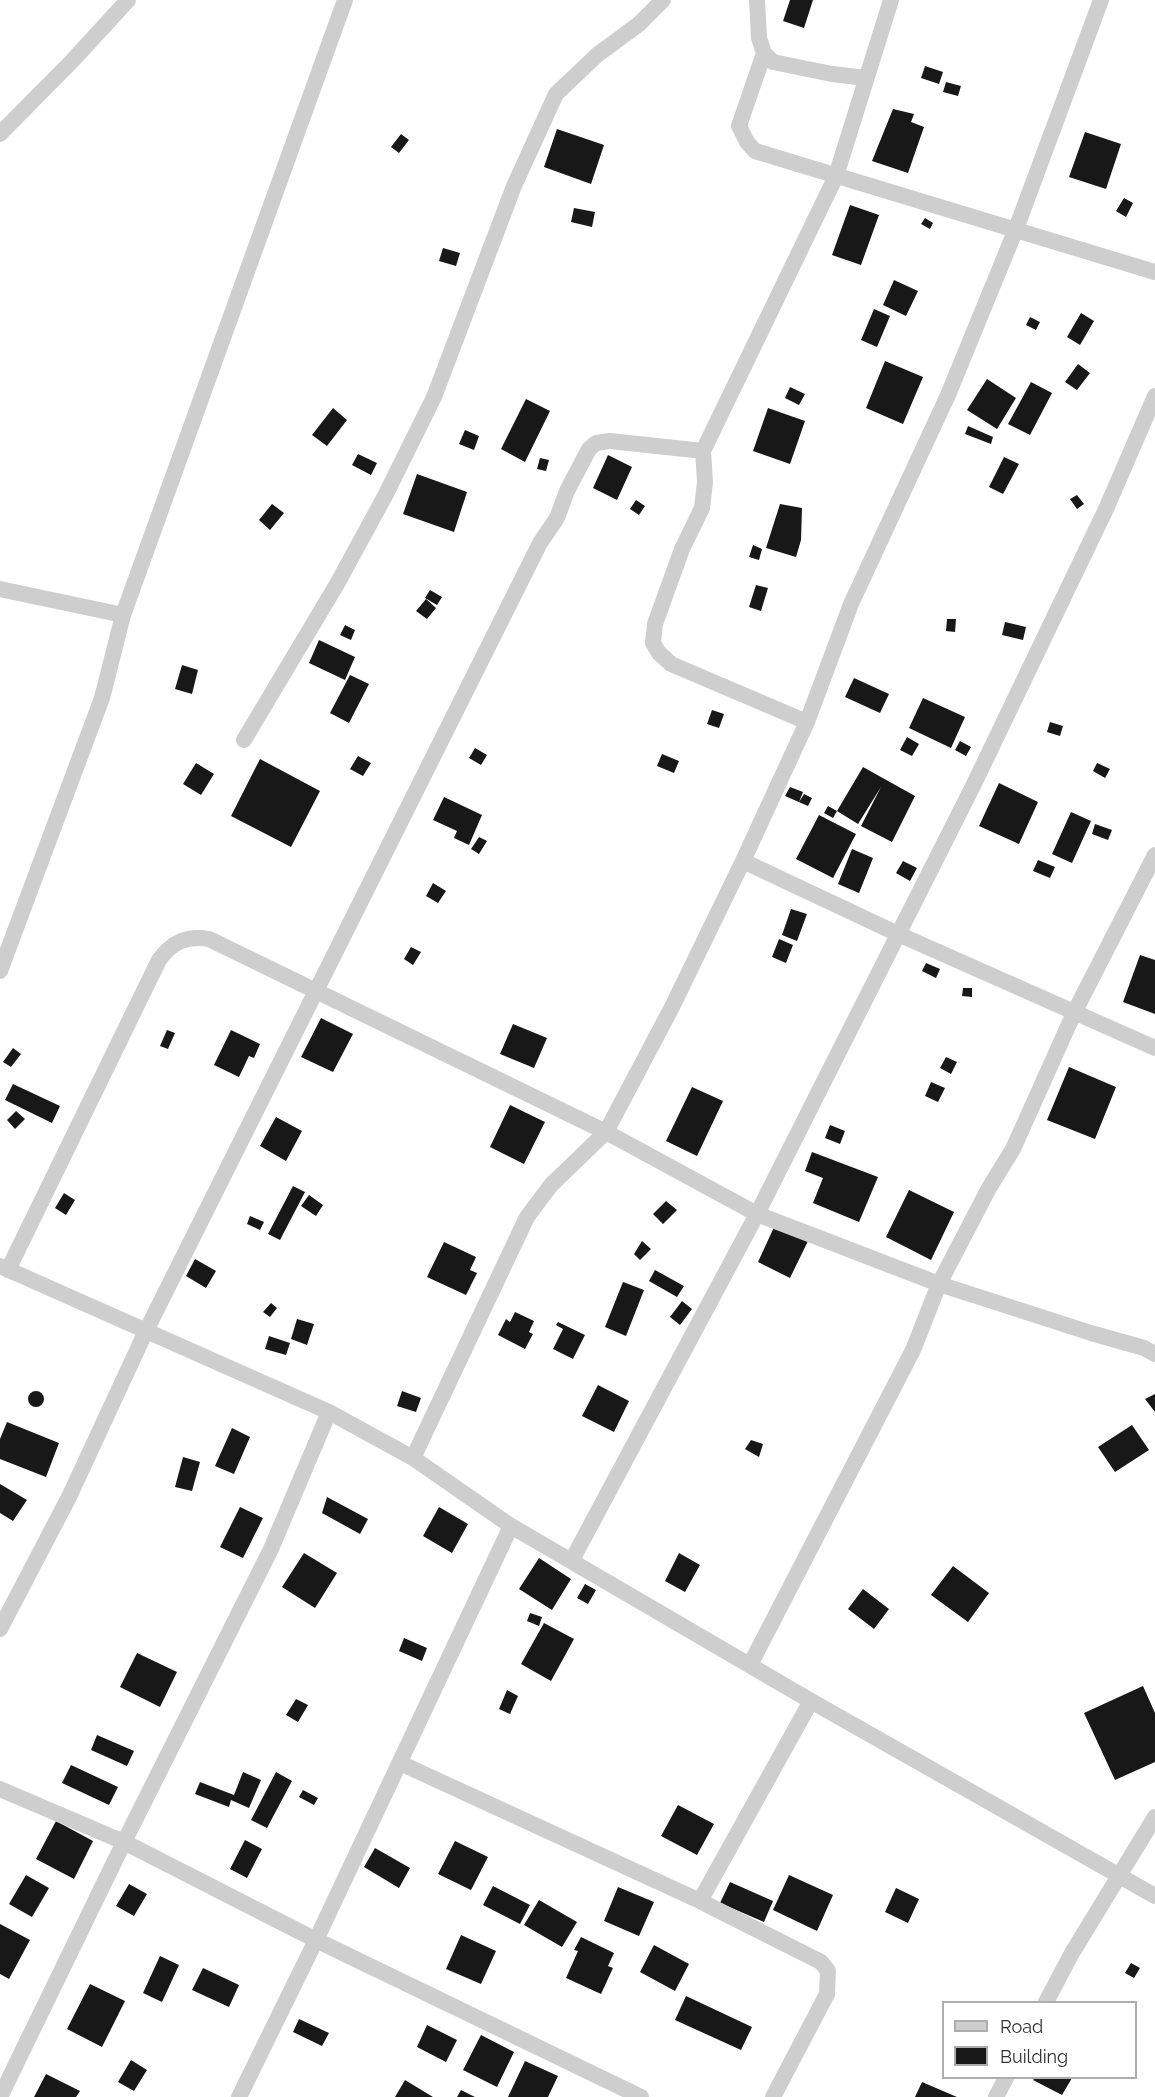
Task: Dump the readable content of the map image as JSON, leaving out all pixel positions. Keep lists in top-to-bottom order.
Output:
{
  "legend": ["Road", "Building"]
}
